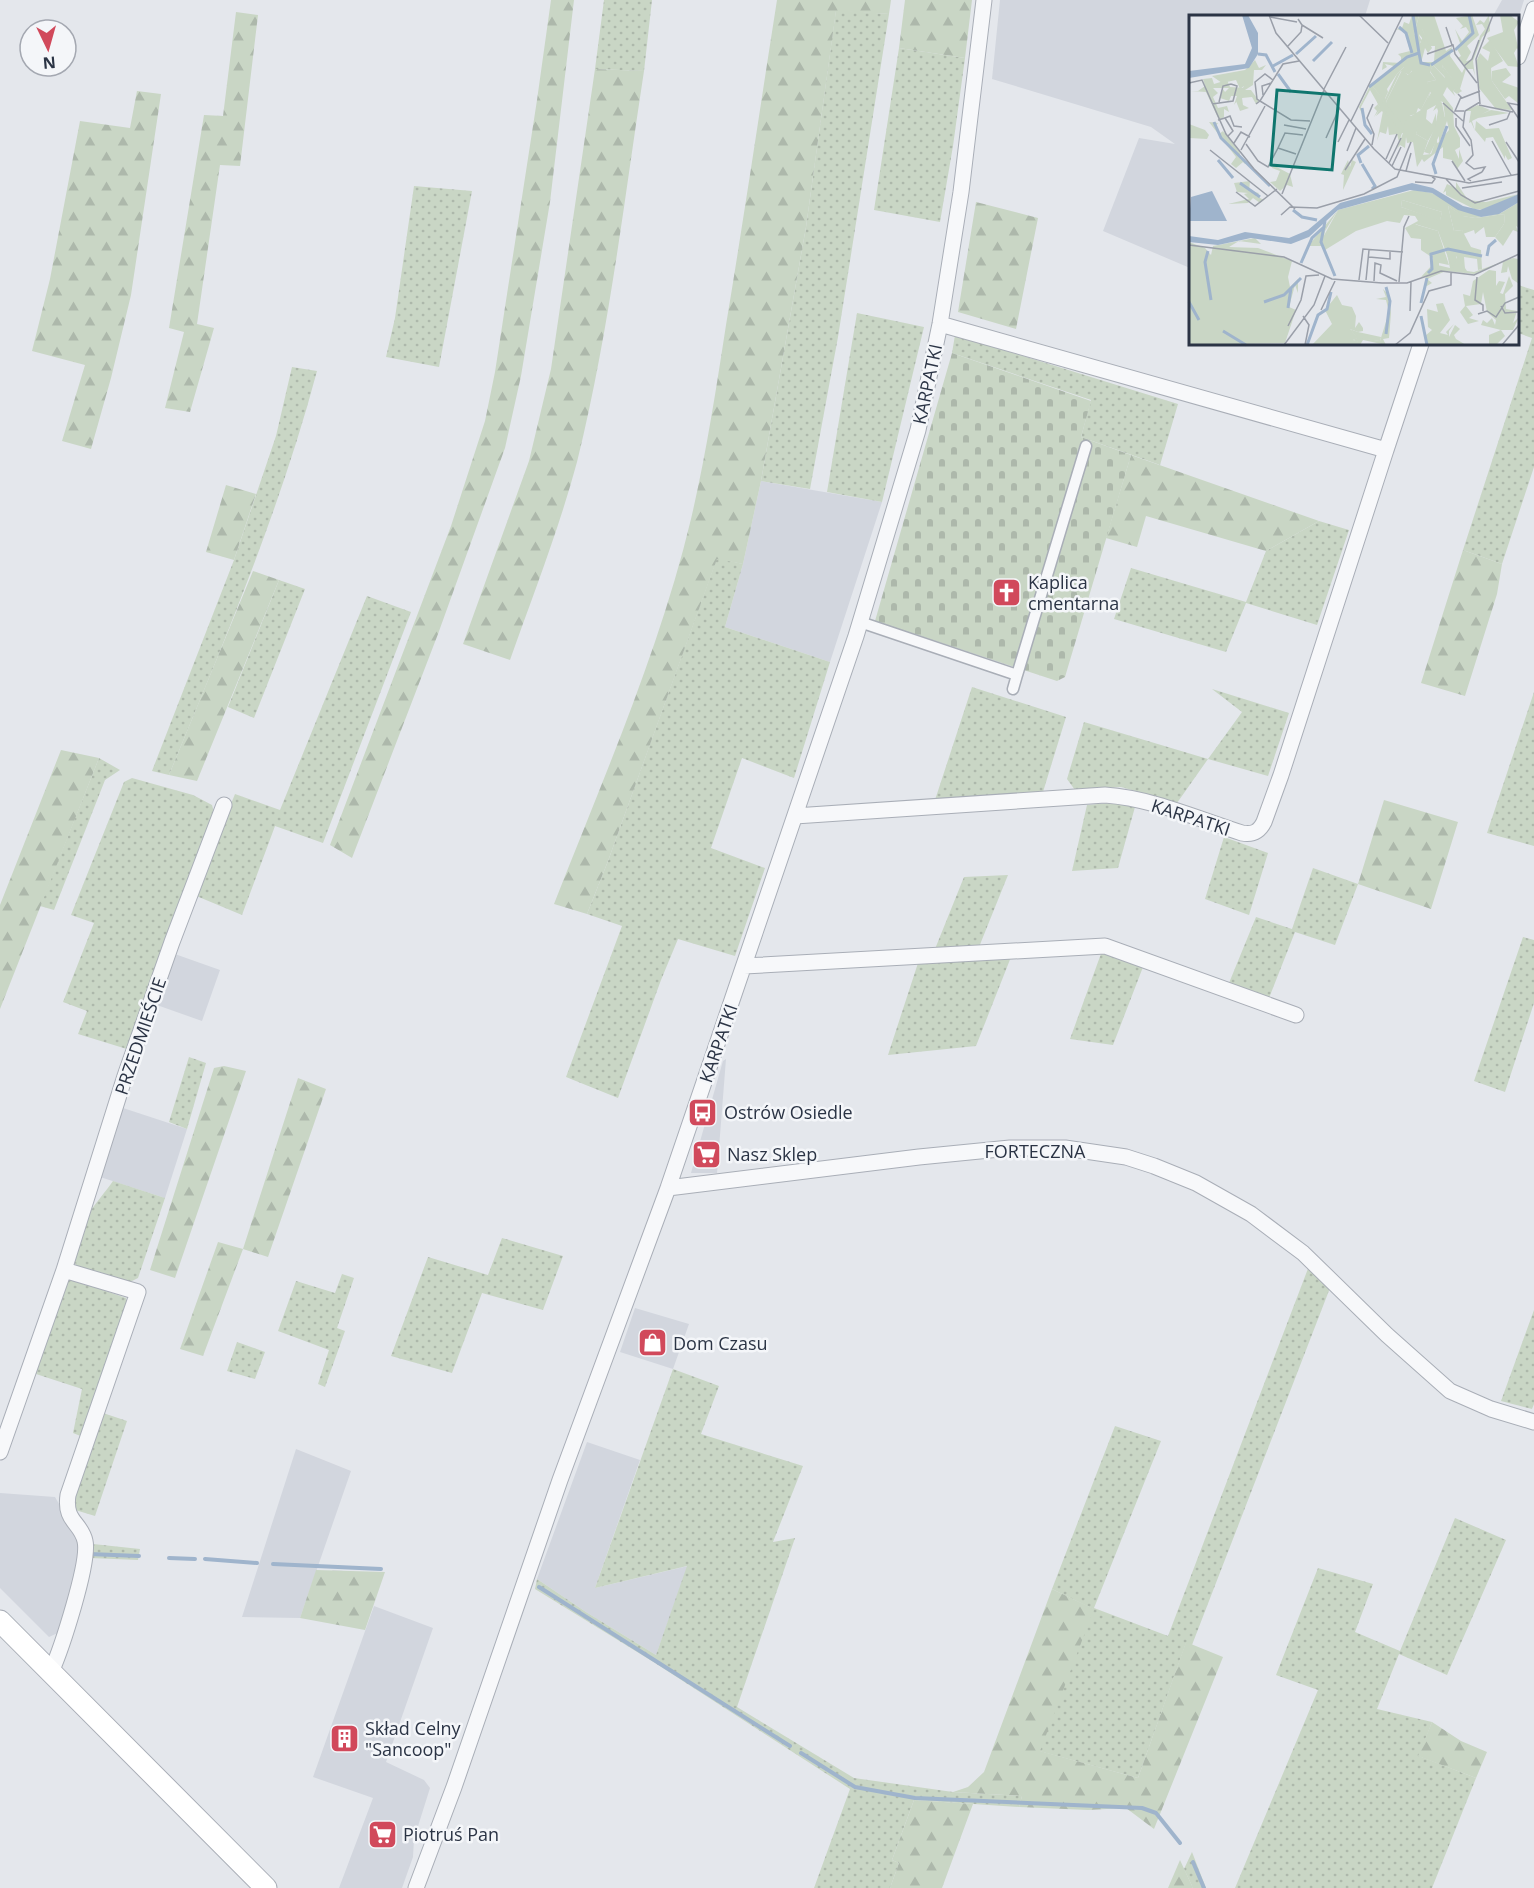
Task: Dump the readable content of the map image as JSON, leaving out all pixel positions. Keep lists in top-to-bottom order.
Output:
{
  "streets": {
    "street": ["KARPATKI", "PRZEDMIEŚCIE", "FORTECZNA"]
  },
  "crossings": [
    ["KARPATKI", "FORTECZNA"]
  ],
  "places": {
    "church": ["Kaplica cmentarna"],
    "bus stop": ["Ostrów Osiedle"],
    "supermarket": ["Nasz Sklep", "Piotruś Pan"],
    "shop": ["Dom Czasu"],
    "building": ["Skład Celny \"Sancoop\""]
  },
  "north": "bottom"
}
